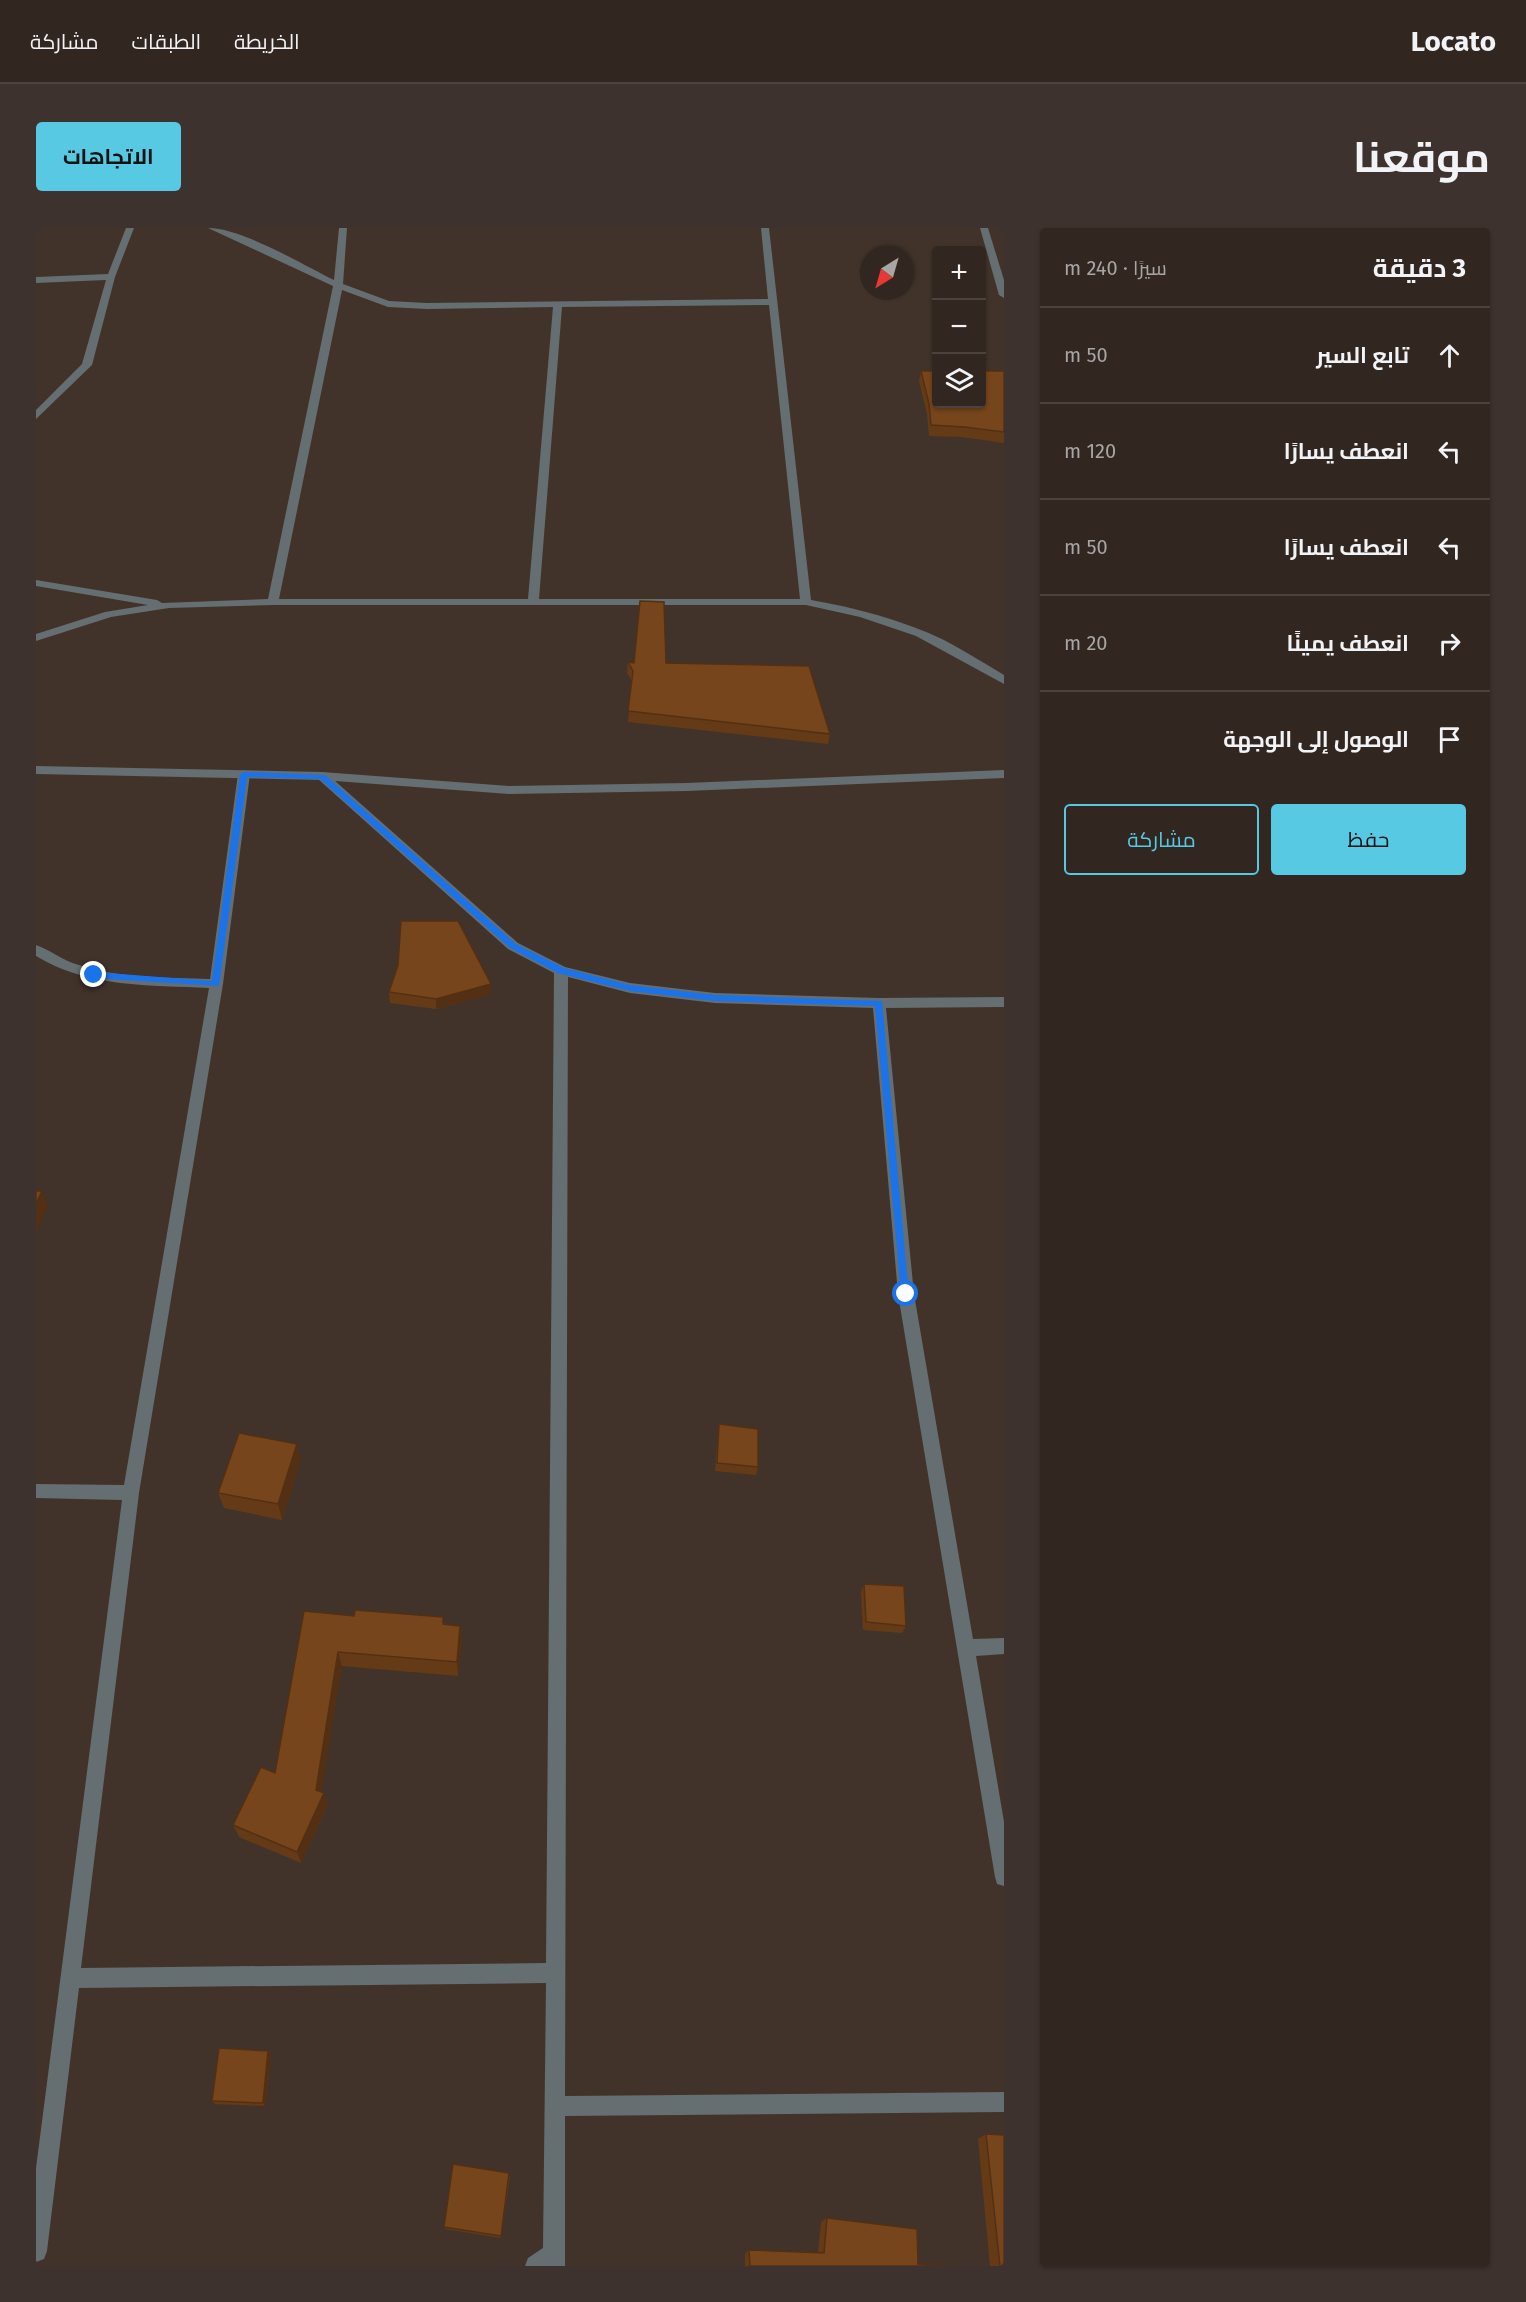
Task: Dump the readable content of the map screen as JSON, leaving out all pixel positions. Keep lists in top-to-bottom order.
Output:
{
  "north": "bottom left",
  "page": {
    "header": "Locato",
    "nav": ["الخريطة", "الطبقات", "مشاركة"],
    "title": "موقعنا",
    "buttons": [
      "الاتجاهات",
      ["حفظ", "مشاركة"]
    ],
    "heading": ["3 دقيقة", "سيرًا · 240 m"],
    "map_buttons": ["+", "−"],
    "list": [
      ["تابع السير", "50 m"],
      ["انعطف يسارًا", "120 m"],
      ["انعطف يسارًا", "50 m"],
      ["انعطف يمينًا", "20 m"],
      "الوصول إلى الوجهة"
    ]
  }
}
